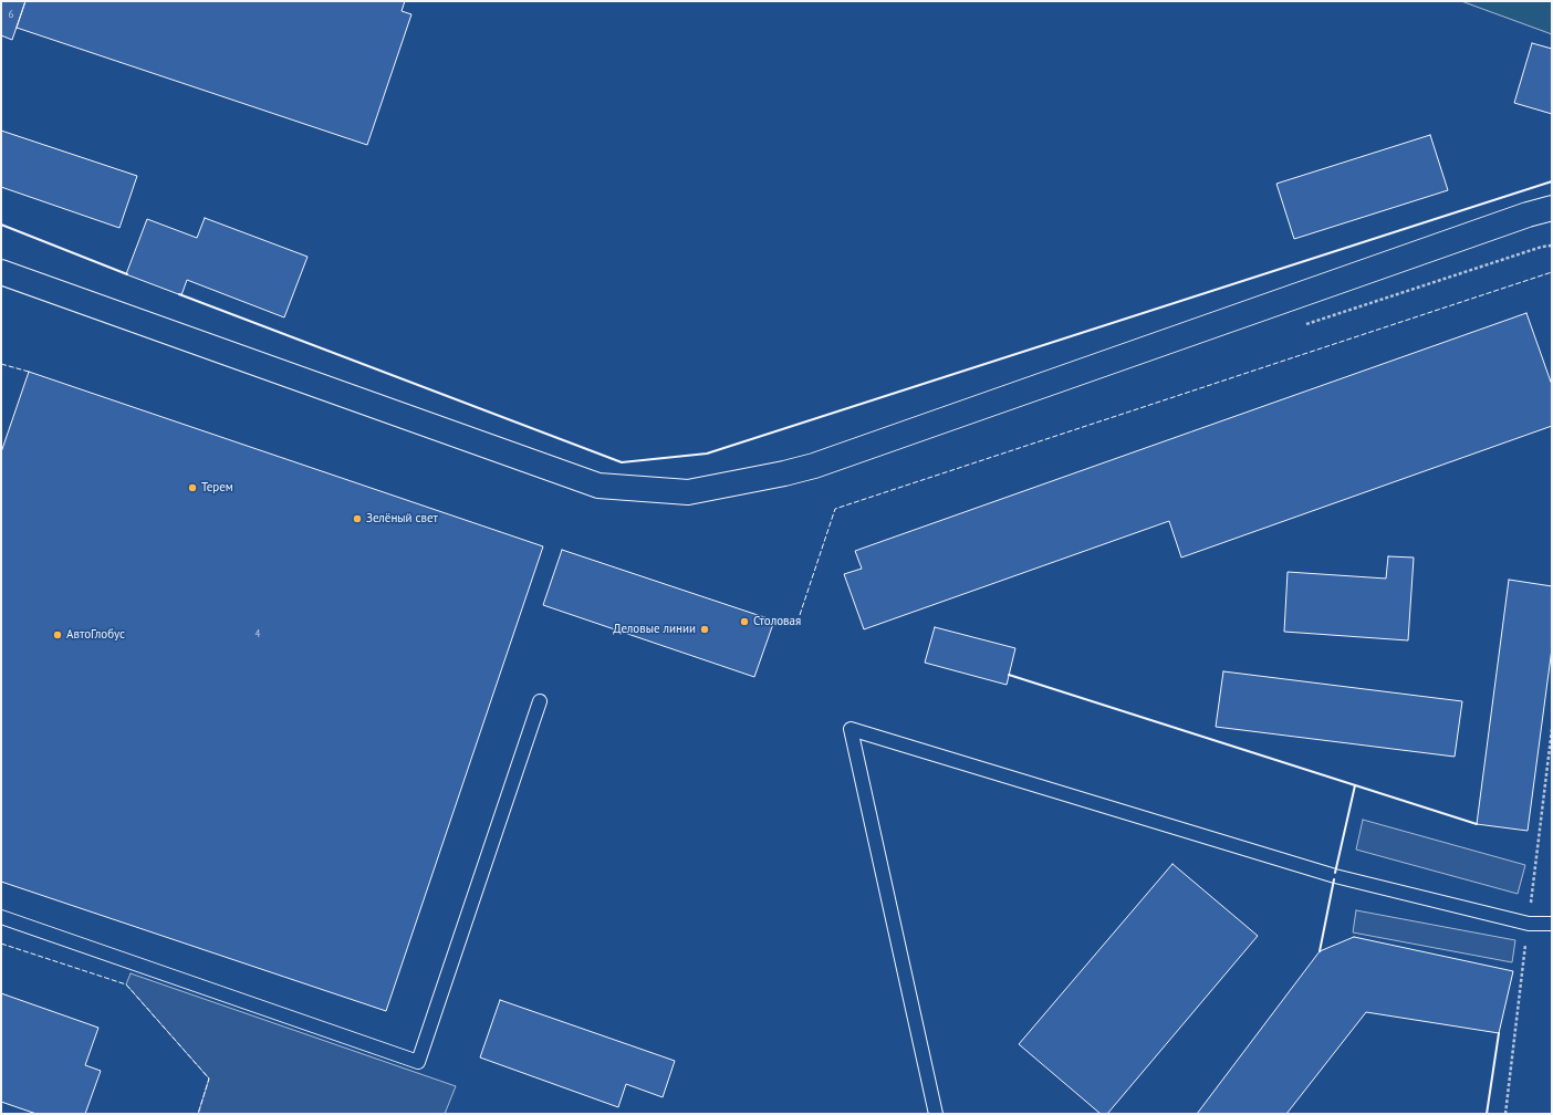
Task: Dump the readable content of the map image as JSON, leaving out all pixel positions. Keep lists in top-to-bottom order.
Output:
{
  "places": [
    "Терем",
    "Зелёный свет",
    "Столовая",
    "Деловые линии",
    "АвтоГлобус"
  ],
  "house_numbers": ["6", "4"]
}
